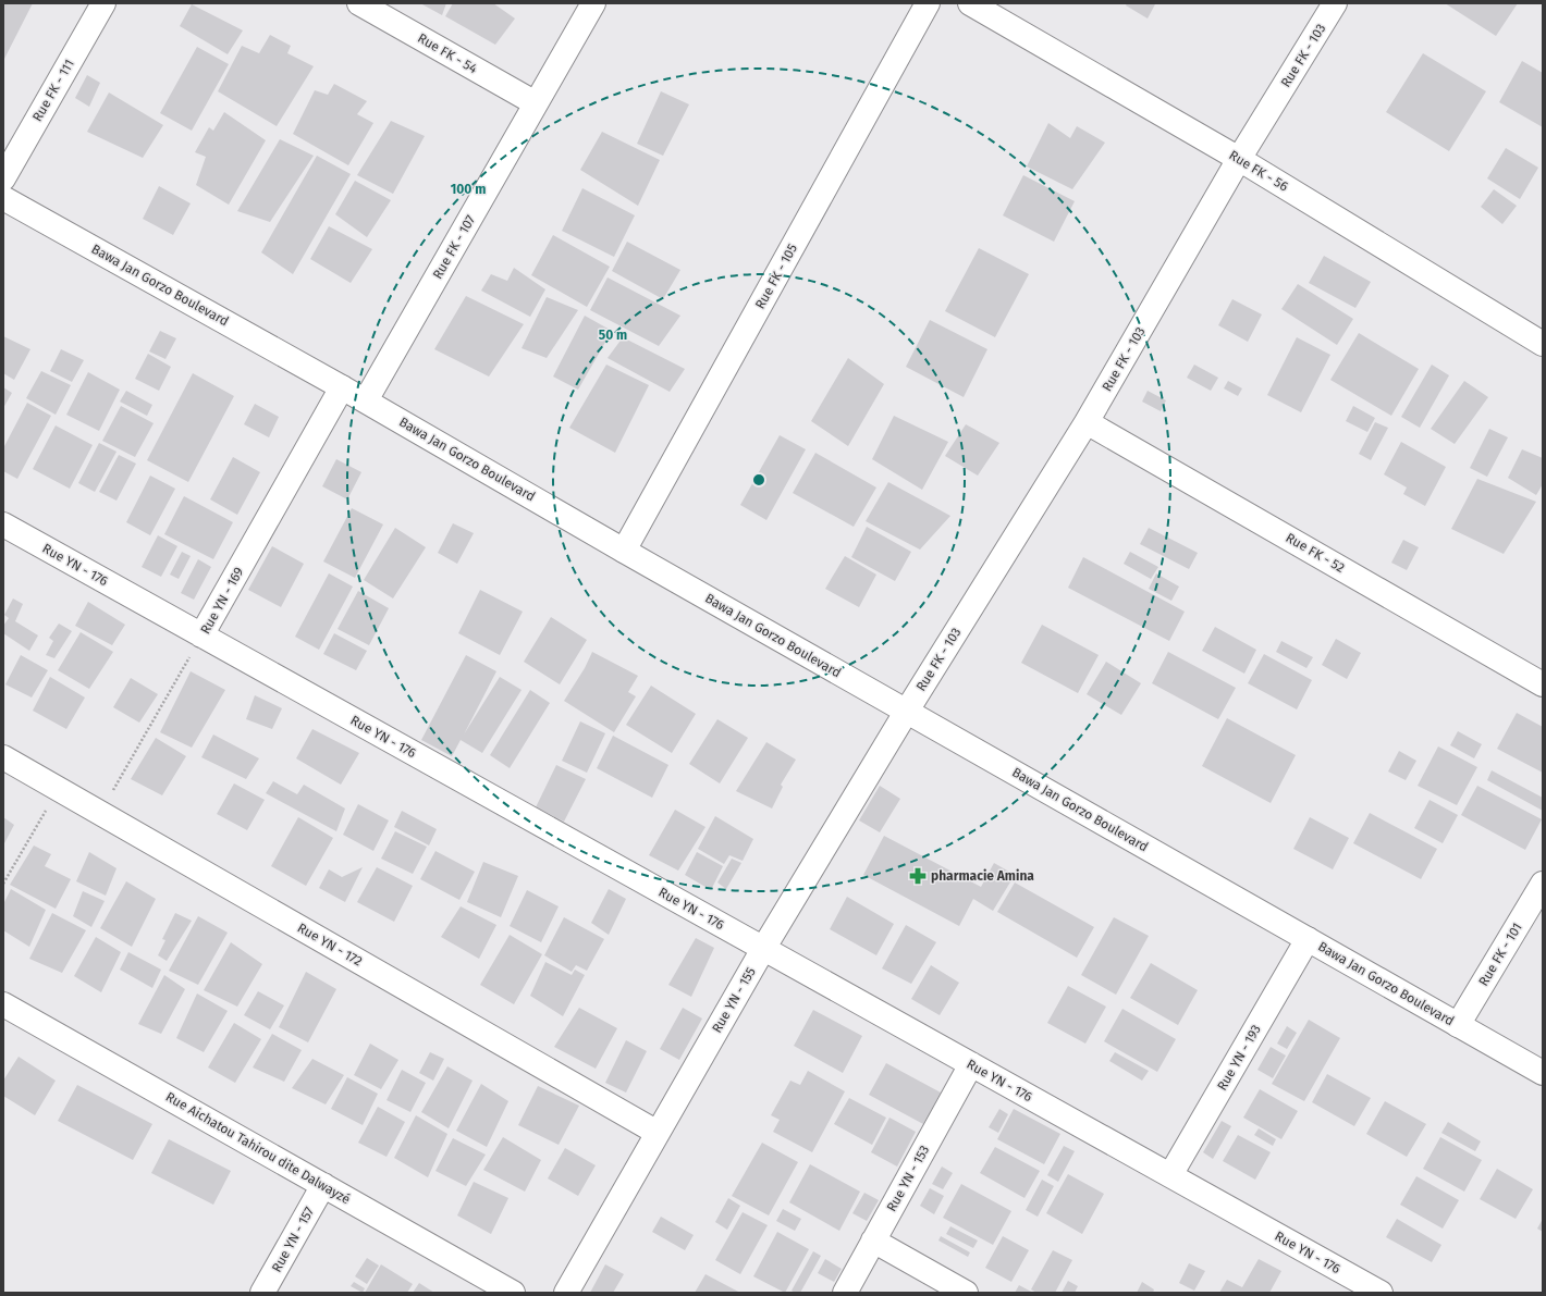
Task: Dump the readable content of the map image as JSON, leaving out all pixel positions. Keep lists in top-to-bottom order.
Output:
{
  "streets": {
    "street": [
      "Rue FK - 54",
      "Rue FK - 103",
      "Rue FK - 111",
      "Rue FK - 56",
      "Rue FK - 107",
      "Rue FK - 105",
      "Bawa Jan Gorzo Boulevard",
      "Rue FK - 52",
      "Rue YN - 176",
      "Rue YN - 169",
      "Rue YN - 172",
      "Rue FK - 101",
      "Rue YN - 155",
      "Rue YN - 193",
      "Rue Aichatou Tahirou dite Dalwayzé",
      "Rue YN - 153",
      "Rue YN - 157"
    ]
  },
  "crossings": [
    ["Rue FK - 54", "Rue FK - 107"],
    ["Rue FK - 103", "Rue FK - 56"],
    ["Rue FK - 103", "Bawa Jan Gorzo Boulevard"],
    ["Rue FK - 103", "Rue FK - 52"],
    ["Rue FK - 103", "Rue YN - 155"],
    ["Rue FK - 107", "Bawa Jan Gorzo Boulevard"],
    ["Rue FK - 105", "Bawa Jan Gorzo Boulevard"],
    ["Bawa Jan Gorzo Boulevard", "Rue YN - 169"],
    ["Bawa Jan Gorzo Boulevard", "Rue FK - 101"],
    ["Bawa Jan Gorzo Boulevard", "Rue YN - 155"],
    ["Bawa Jan Gorzo Boulevard", "Rue YN - 193"],
    ["Rue YN - 176", "Rue YN - 169"],
    ["Rue YN - 176", "Rue YN - 155"],
    ["Rue YN - 176", "Rue YN - 193"],
    ["Rue YN - 176", "Rue YN - 153"],
    ["Rue YN - 169", "Rue YN - 172"],
    ["Rue YN - 172", "Rue YN - 155"],
    ["Rue Aichatou Tahirou dite Dalwayzé", "Rue YN - 157"]
  ],
  "places": {
    "pharmacy": ["pharmacie Amina"]
  },
  "rings": ["100 m", "50 m"]
}
